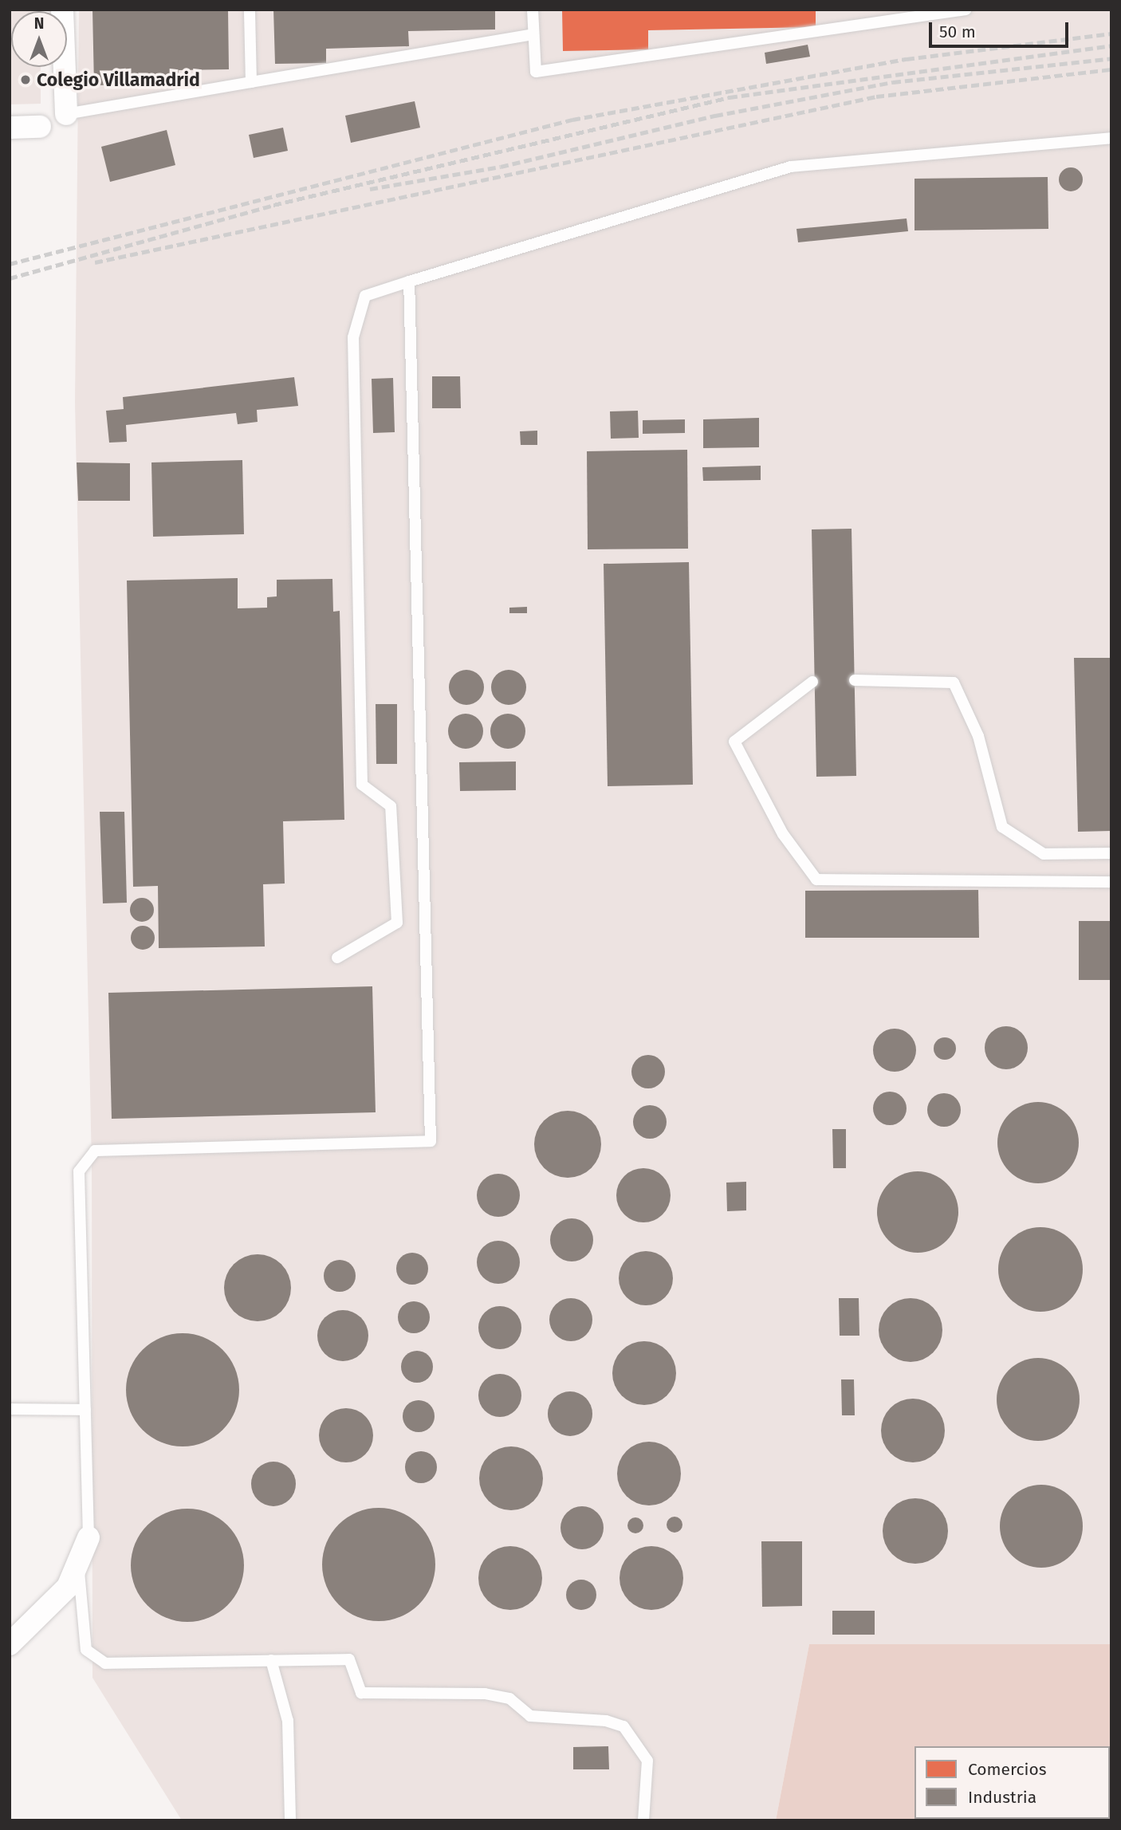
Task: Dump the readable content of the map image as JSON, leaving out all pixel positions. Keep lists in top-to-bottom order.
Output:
{
  "places": ["Colegio Villamadrid"],
  "legend": ["Comercios", "Industria"],
  "scale_bar": "50 m",
  "north": "top"
}
